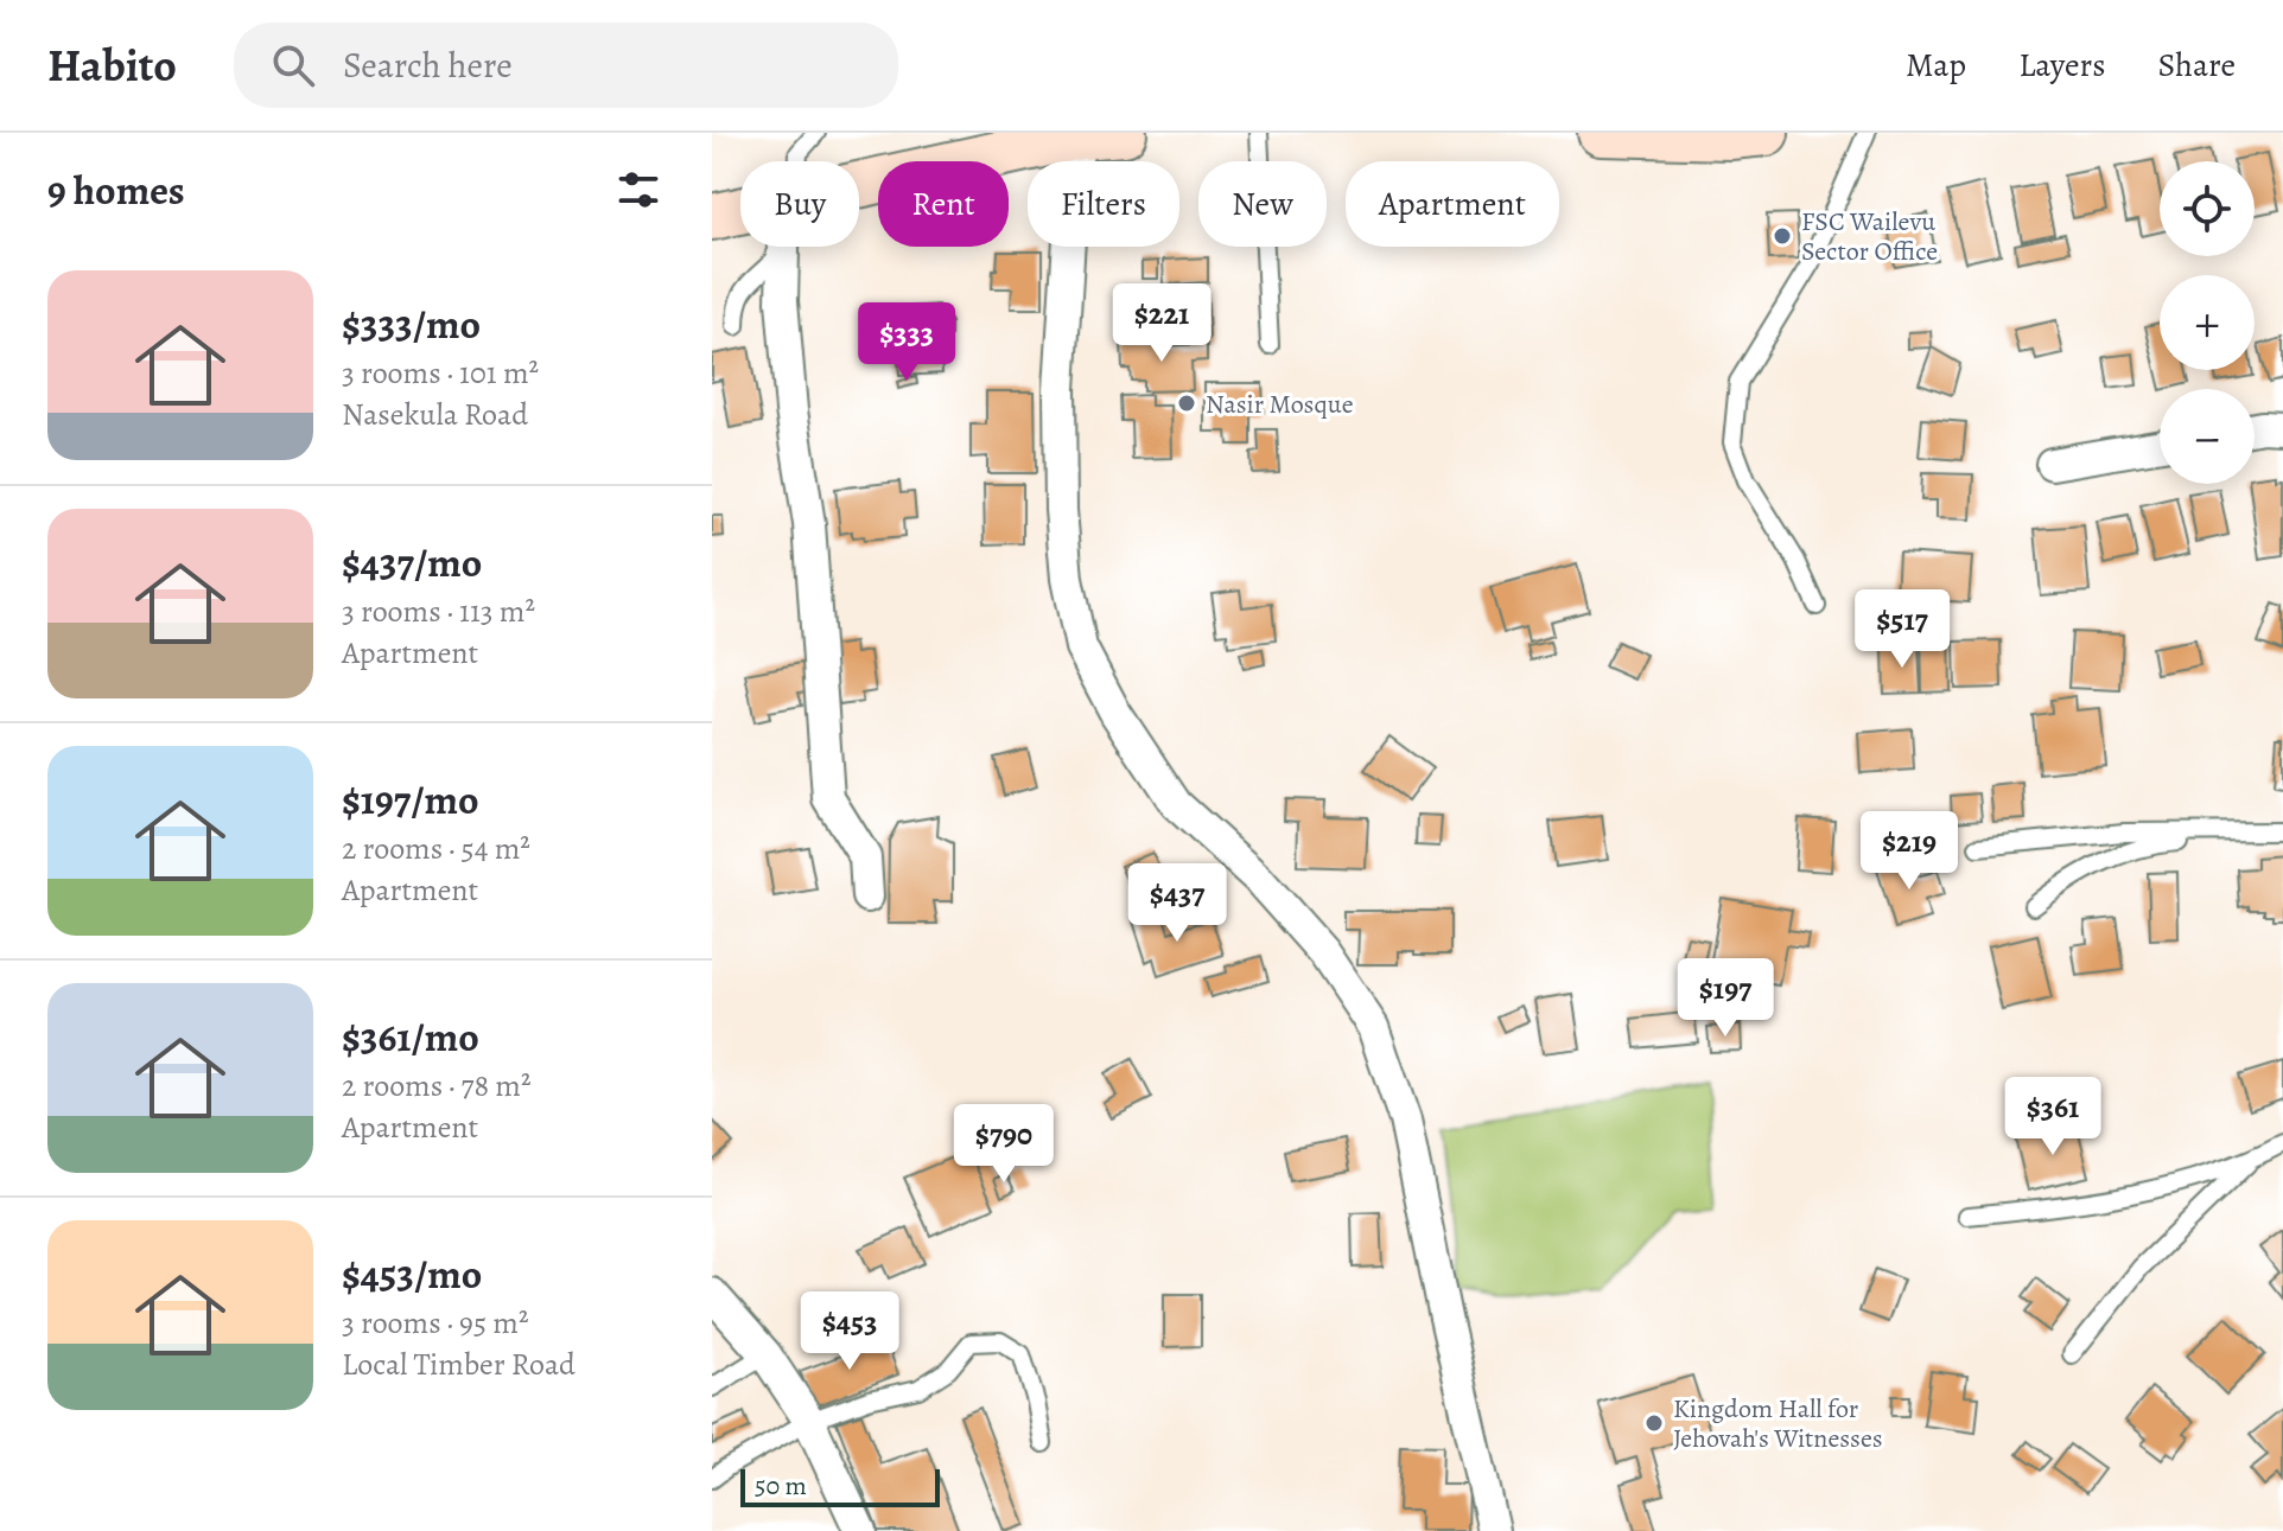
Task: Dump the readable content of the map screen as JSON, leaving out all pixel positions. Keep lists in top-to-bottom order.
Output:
{
  "places": ["FSC Wailevu Sector Office", "Nasir Mosque", "Kingdom Hall for Jehovah's Witnesses"],
  "scale_bar": "50 m",
  "page": {
    "header": "Habito",
    "search": "Search here",
    "nav": ["Map", "Layers", "Share"],
    "heading": "9 homes",
    "map_buttons": ["+", "−"],
    "chip": [
      "Buy",
      "Rent",
      "Filters",
      "New",
      "Apartment"
    ],
    "list": [
      {
        "name": "$333/mo",
        "note": "3 rooms · 101 m² · Nasekula Road"
      },
      {
        "name": "$437/mo",
        "note": "3 rooms · 113 m² · Apartment"
      },
      {
        "name": "$197/mo",
        "note": "2 rooms · 54 m² · Apartment"
      },
      {
        "name": "$361/mo",
        "note": "2 rooms · 78 m² · Apartment"
      },
      {
        "name": "$453/mo",
        "note": "3 rooms · 95 m² · Local Timber Road"
      }
    ],
    "price": [
      "$221",
      "$333",
      "$517",
      "$219",
      "$437",
      "$197",
      "$361",
      "$790",
      "$453"
    ],
    "scale": "50 m"
  }
}
